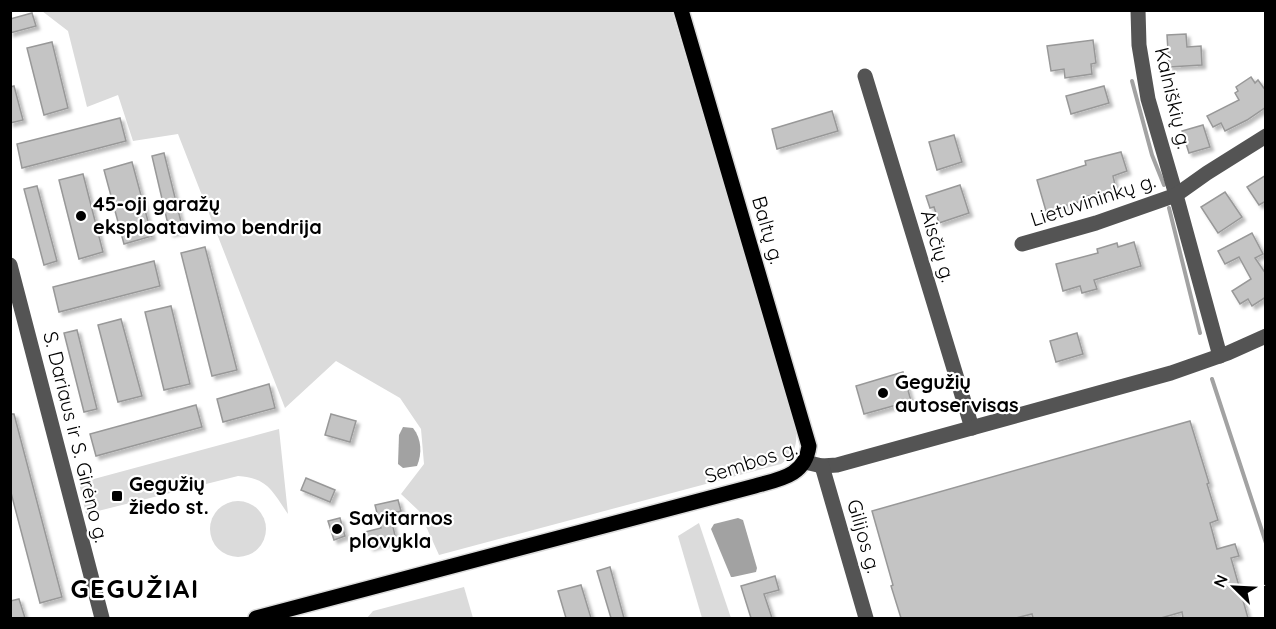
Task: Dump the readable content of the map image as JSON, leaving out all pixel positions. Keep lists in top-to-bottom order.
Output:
{
  "streets": {
    "main road": ["Baltų g.", "Sembos g."],
    "street": [
      "Kalniškių g.",
      "Lietuvininkų g.",
      "Aisčių g.",
      "S. Dariaus ir S. Girėno g.",
      "Gilijos g."
    ]
  },
  "crossings": [
    ["Kalniškių g.", "Lietuvininkų g."],
    ["Kalniškių g.", "Sembos g."],
    ["Baltų g.", "Sembos g."],
    ["Aisčių g.", "Sembos g."],
    ["Sembos g.", "Gilijos g."]
  ],
  "districts": ["GEGUŽIAI"],
  "places": {
    "other": ["45-oji garažų eksploatavimo bendrija", "Gegužių autoservisas", "Savitarnos plovykla"],
    "transit": ["Gegužių žiedo st."]
  },
  "north": "top left"
}
